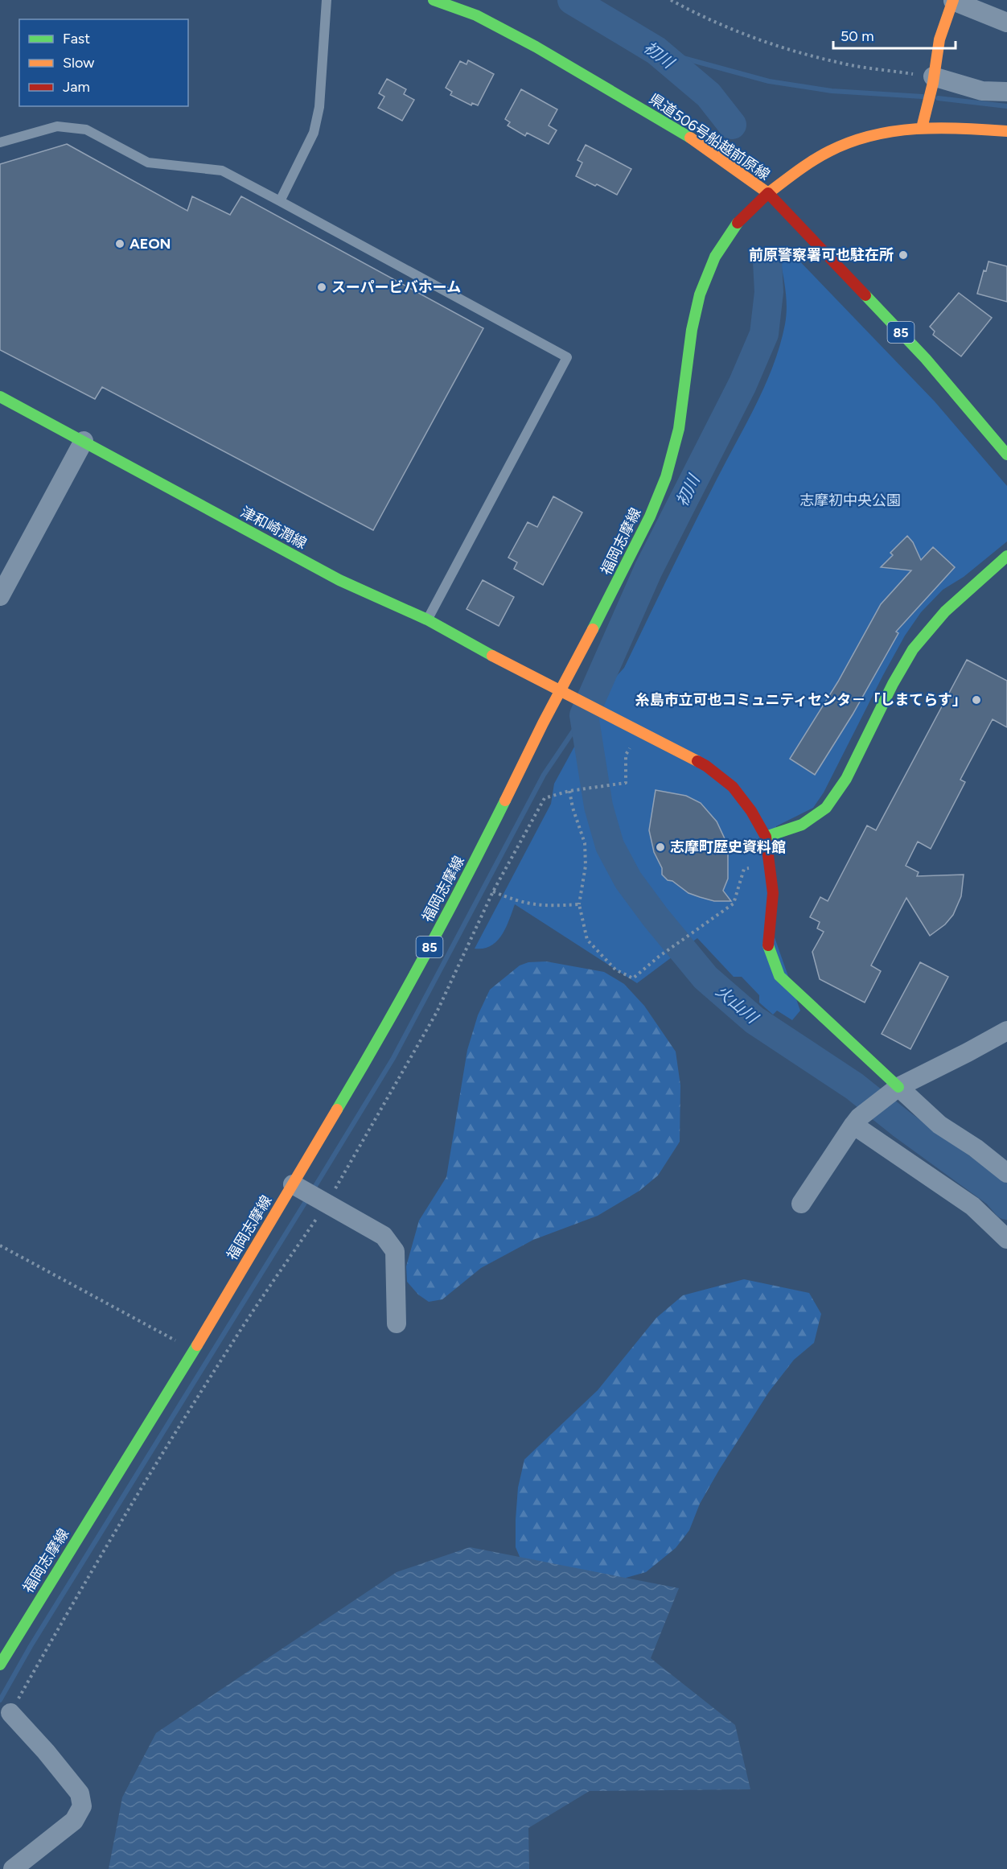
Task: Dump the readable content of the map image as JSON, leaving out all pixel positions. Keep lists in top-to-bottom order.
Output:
{
  "streets": {
    "main road": [
      "県道506号船越前原線",
      "85",
      "津和崎潤線",
      "福岡志摩線"
    ]
  },
  "crossings": [
    ["県道506号船越前原線", "85"],
    ["県道506号船越前原線", "福岡志摩線"],
    ["85", "福岡志摩線"],
    ["津和崎潤線", "福岡志摩線"]
  ],
  "water": ["初川", "火山川"],
  "parks": ["志摩初中央公園"],
  "places": [
    "AEON",
    "前原警察署可也駐在所",
    "スーパービバホーム",
    "糸島市立可也コミュニティセンタ－「しまてらす」",
    "志摩町歴史資料館"
  ],
  "legend": ["Fast", "Slow", "Jam"],
  "scale_bar": "50 m"
}
